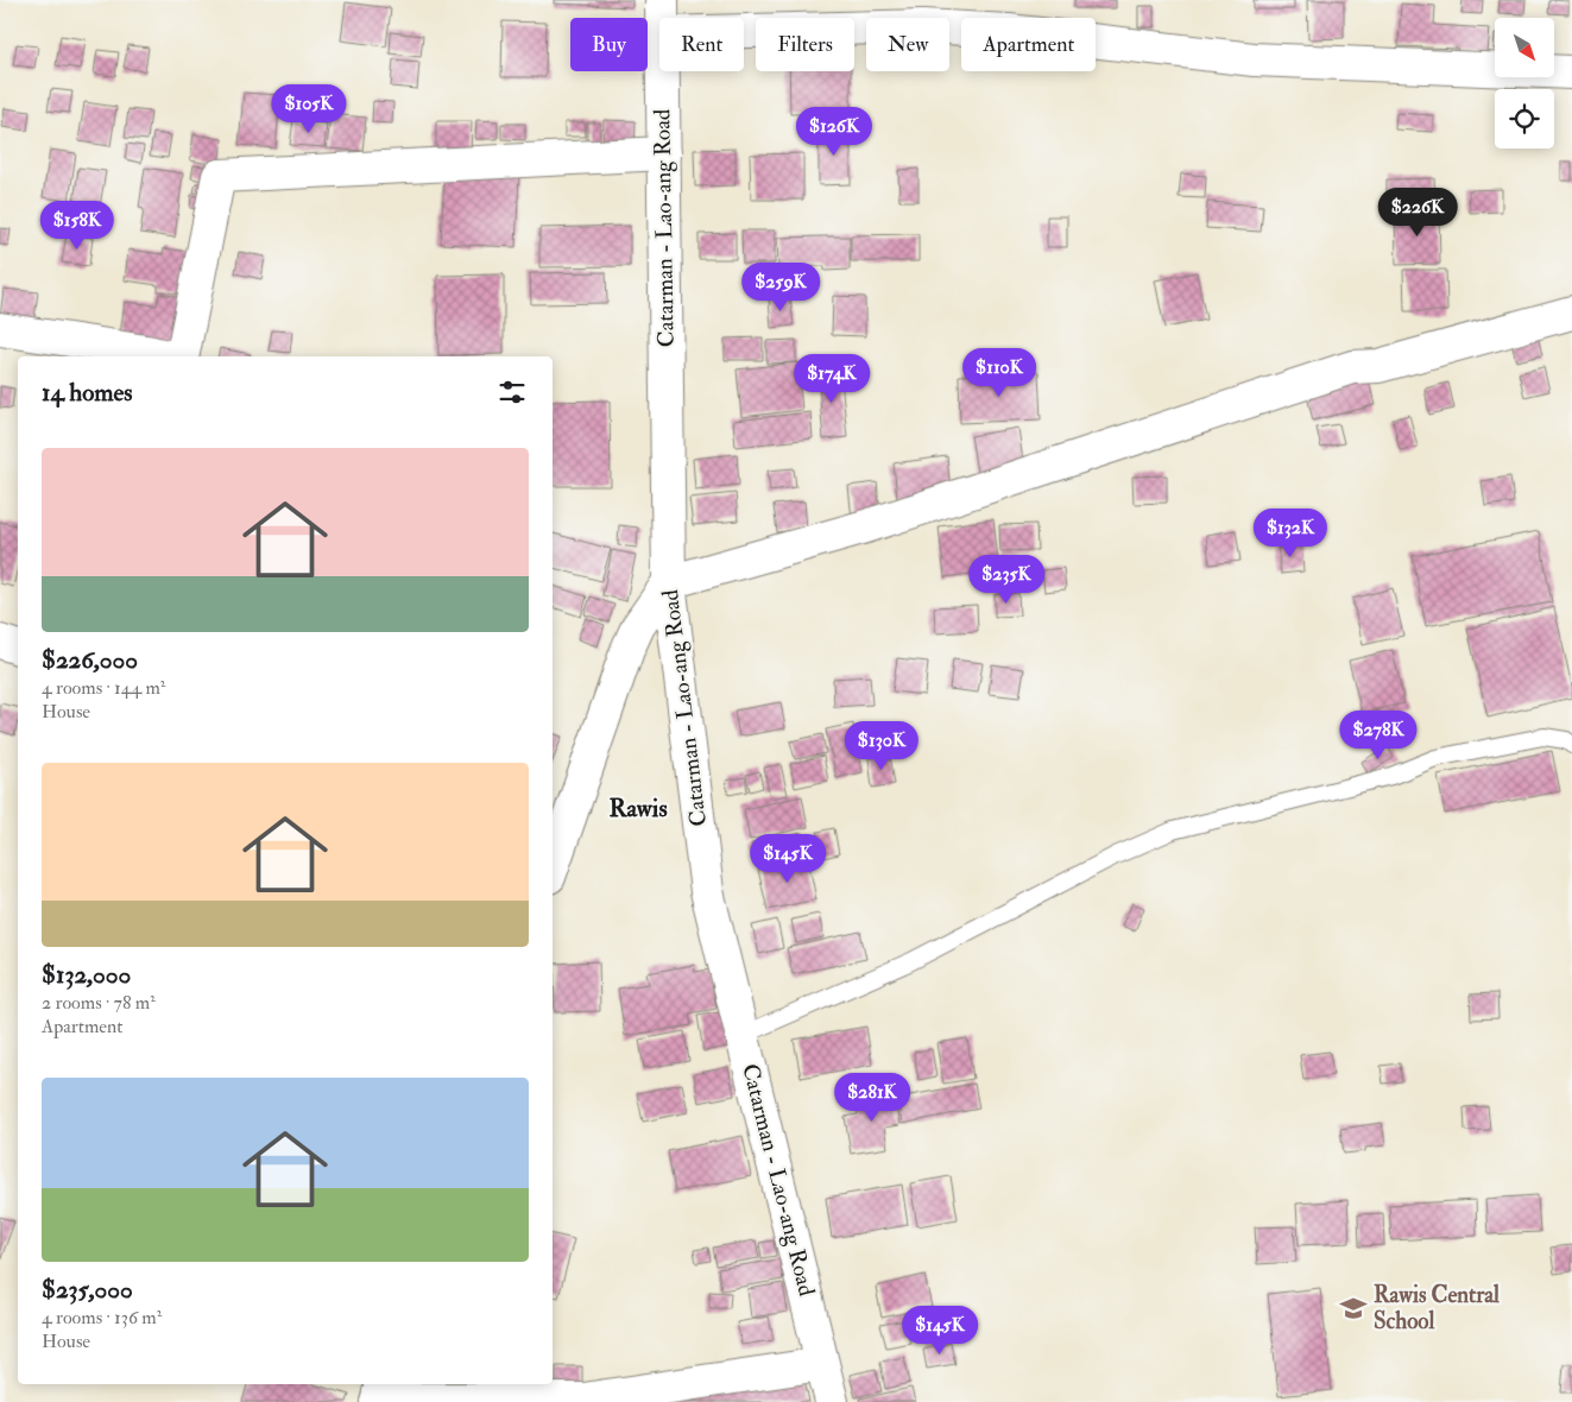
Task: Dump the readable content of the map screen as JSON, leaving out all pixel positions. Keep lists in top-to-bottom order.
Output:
{
  "streets": {
    "street": ["Catarman - Lao-ang Road"]
  },
  "districts": ["Rawis"],
  "places": {
    "school or university": ["Rawis Central School"]
  },
  "north": "bottom right",
  "page": {
    "chip": [
      "Buy",
      "Rent",
      "Filters",
      "New",
      "Apartment"
    ],
    "price": [
      "$105K",
      "$126K",
      "$226K",
      "$158K",
      "$259K",
      "$110K",
      "$174K",
      "$132K",
      "$235K",
      "$278K",
      "$130K",
      "$145K",
      "$281K",
      "$145K"
    ],
    "heading": "14 homes",
    "list": [
      {
        "name": "$226,000",
        "note": "4 rooms · 144 m² · House"
      },
      {
        "name": "$132,000",
        "note": "2 rooms · 78 m² · Apartment"
      },
      {
        "name": "$235,000",
        "note": "4 rooms · 136 m² · House"
      }
    ]
  }
}
